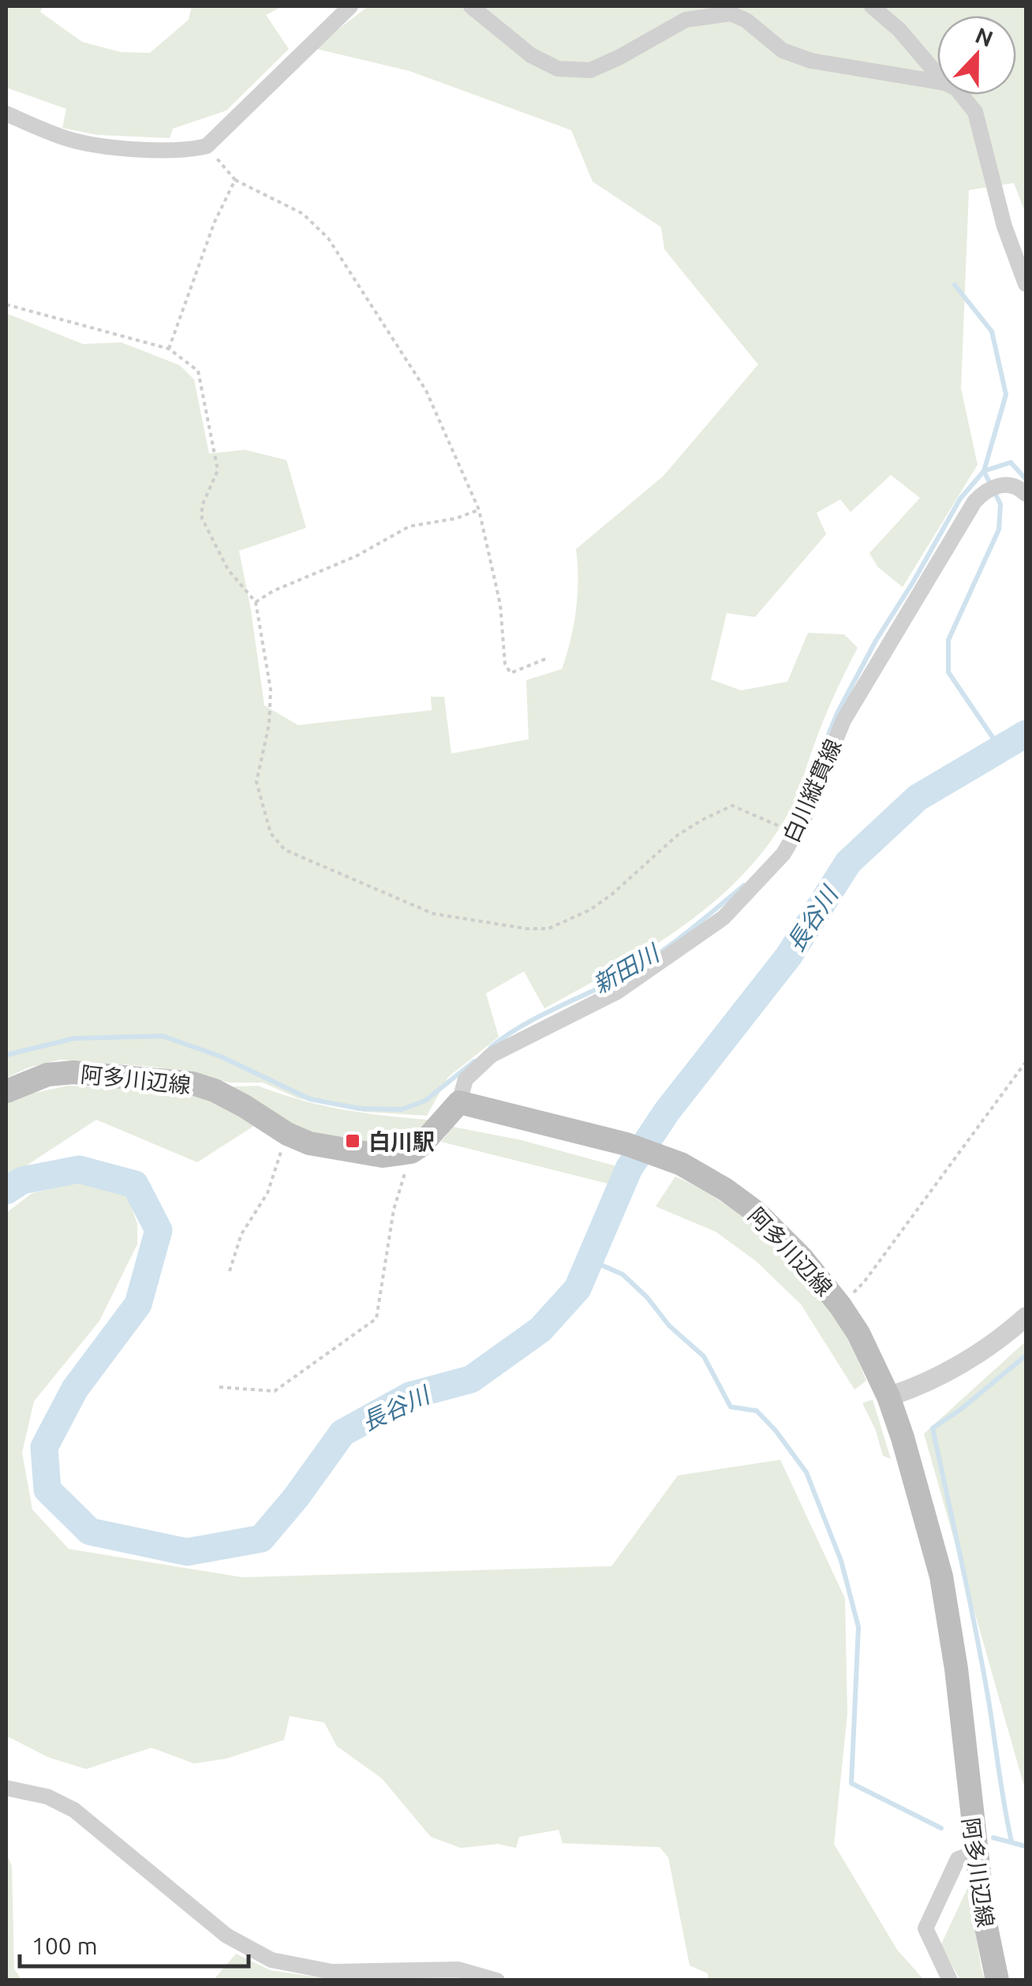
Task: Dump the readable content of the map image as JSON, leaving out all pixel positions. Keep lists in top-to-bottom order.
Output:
{
  "streets": {
    "main road": ["阿多川辺線"],
    "street": ["白川縦貫線"]
  },
  "crossings": [
    ["白川縦貫線", "阿多川辺線"]
  ],
  "water": ["長谷川", "新田川"],
  "places": {
    "transit": ["白川駅"]
  },
  "scale_bar": "100 m",
  "north": "top"
}
